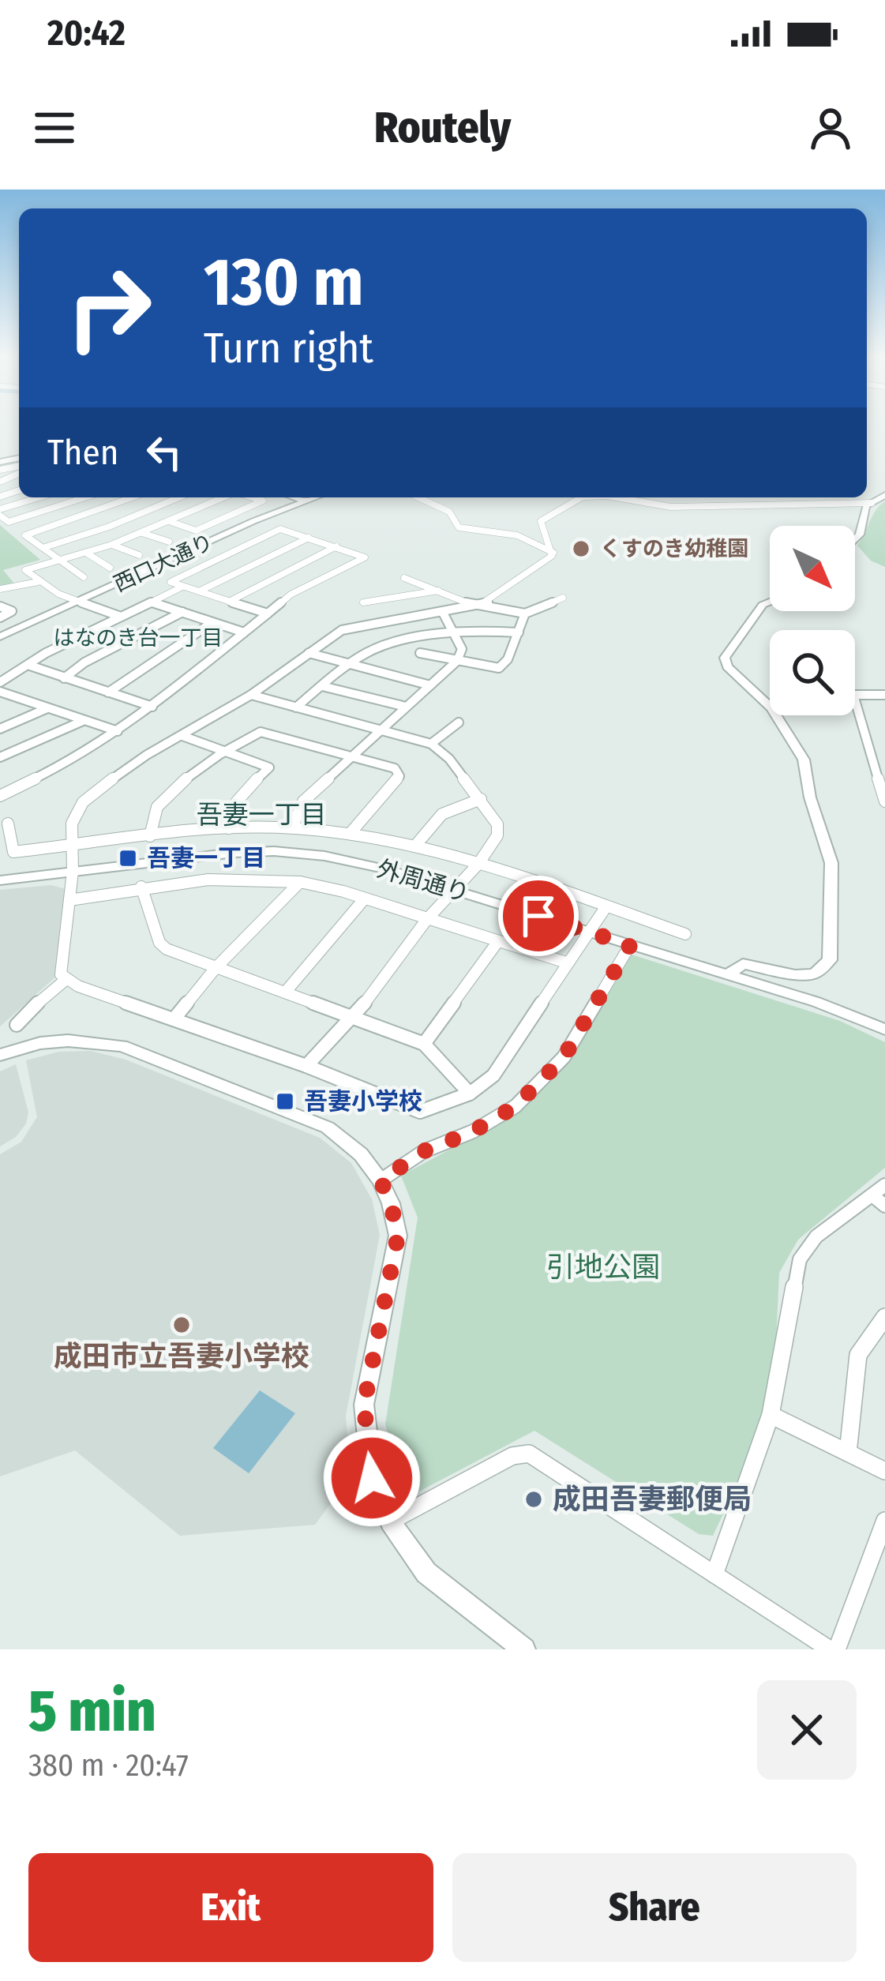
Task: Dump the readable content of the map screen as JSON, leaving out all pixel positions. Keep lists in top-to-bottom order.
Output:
{
  "streets": {
    "street": ["西口大通り", "外周通り"]
  },
  "districts": ["はなのき台一丁目", "吾妻一丁目"],
  "parks": ["引地公園"],
  "places": {
    "other": ["くすのき幼稚園", "成田市立吾妻小学校", "成田吾妻郵便局"],
    "transit": ["吾妻一丁目", "吾妻小学校"]
  },
  "north": "bottom right",
  "page": {
    "status": "20:42",
    "header": "Routely",
    "turn": ["130 m", "Turn right"],
    "then": "Then",
    "heading": ["5 min", "380 m · 20:47"],
    "buttons": ["Exit", "Share"]
  }
}
